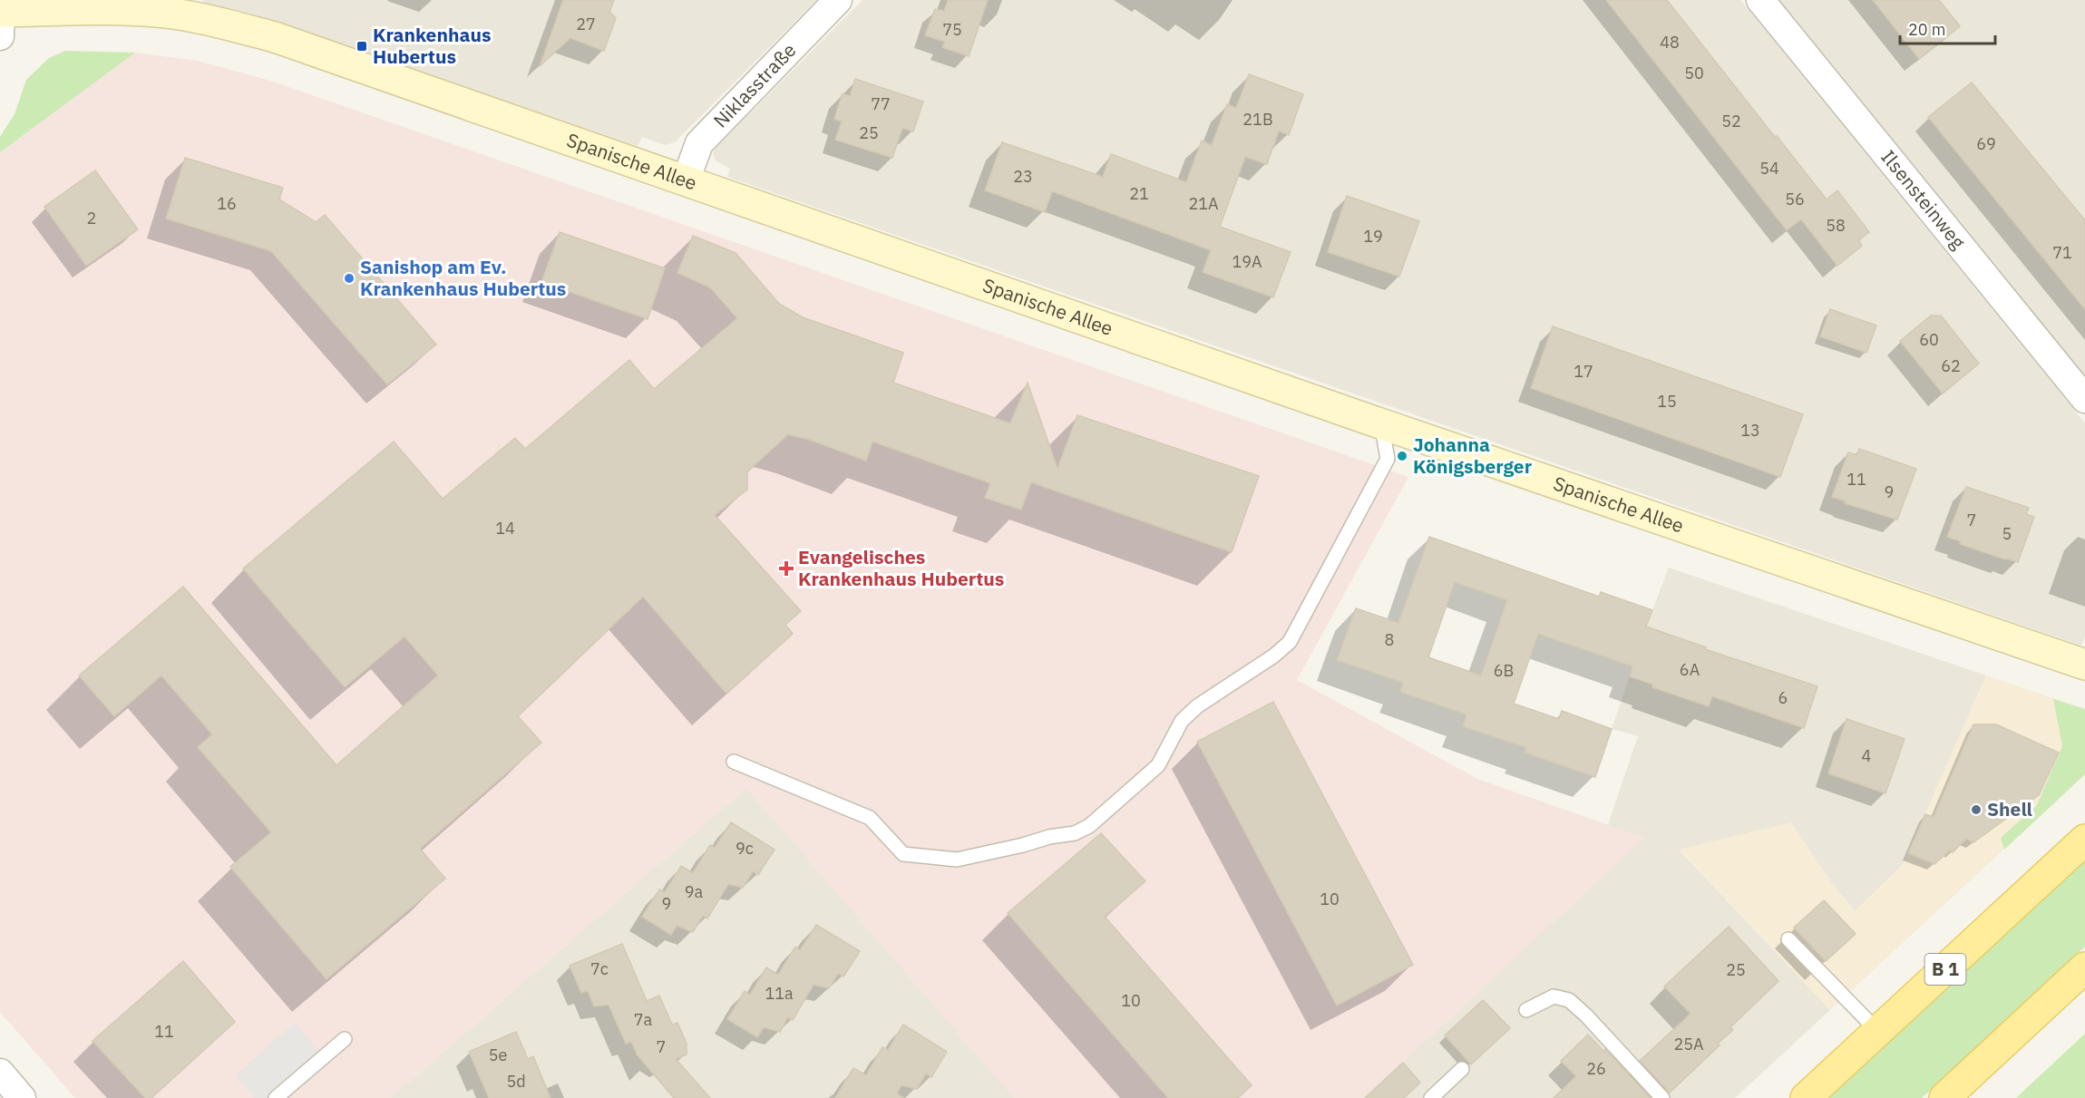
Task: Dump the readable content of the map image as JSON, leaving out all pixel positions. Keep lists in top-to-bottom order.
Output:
{
  "streets": {
    "main road": ["Spanische Allee", "B 1"],
    "street": ["Niklasstraße", "Ilsensteinweg"]
  },
  "crossings": [
    ["Niklasstraße", "Spanische Allee"]
  ],
  "places": {
    "transit": ["Krankenhaus Hubertus"],
    "other": ["Sanishop am Ev. Krankenhaus Hubertus", "Johanna Königsberger", "Shell"],
    "health": ["Evangelisches Krankenhaus Hubertus"]
  },
  "house_numbers": [
    "27",
    "75",
    "48",
    "50",
    "77",
    "21B",
    "52",
    "25",
    "69",
    "54",
    "23",
    "21",
    "56",
    "16",
    "21A",
    "2",
    "58",
    "19",
    "71",
    "19A",
    "60",
    "62",
    "17",
    "15",
    "13",
    "11",
    "9",
    "7",
    "14",
    "5",
    "8",
    "6A",
    "6B",
    "6",
    "4",
    "9c",
    "9a",
    "10",
    "9",
    "7c",
    "25",
    "11a",
    "10",
    "7a",
    "11",
    "25A",
    "7",
    "5e",
    "26",
    "5d"
  ],
  "scale_bar": "20 m"
}
